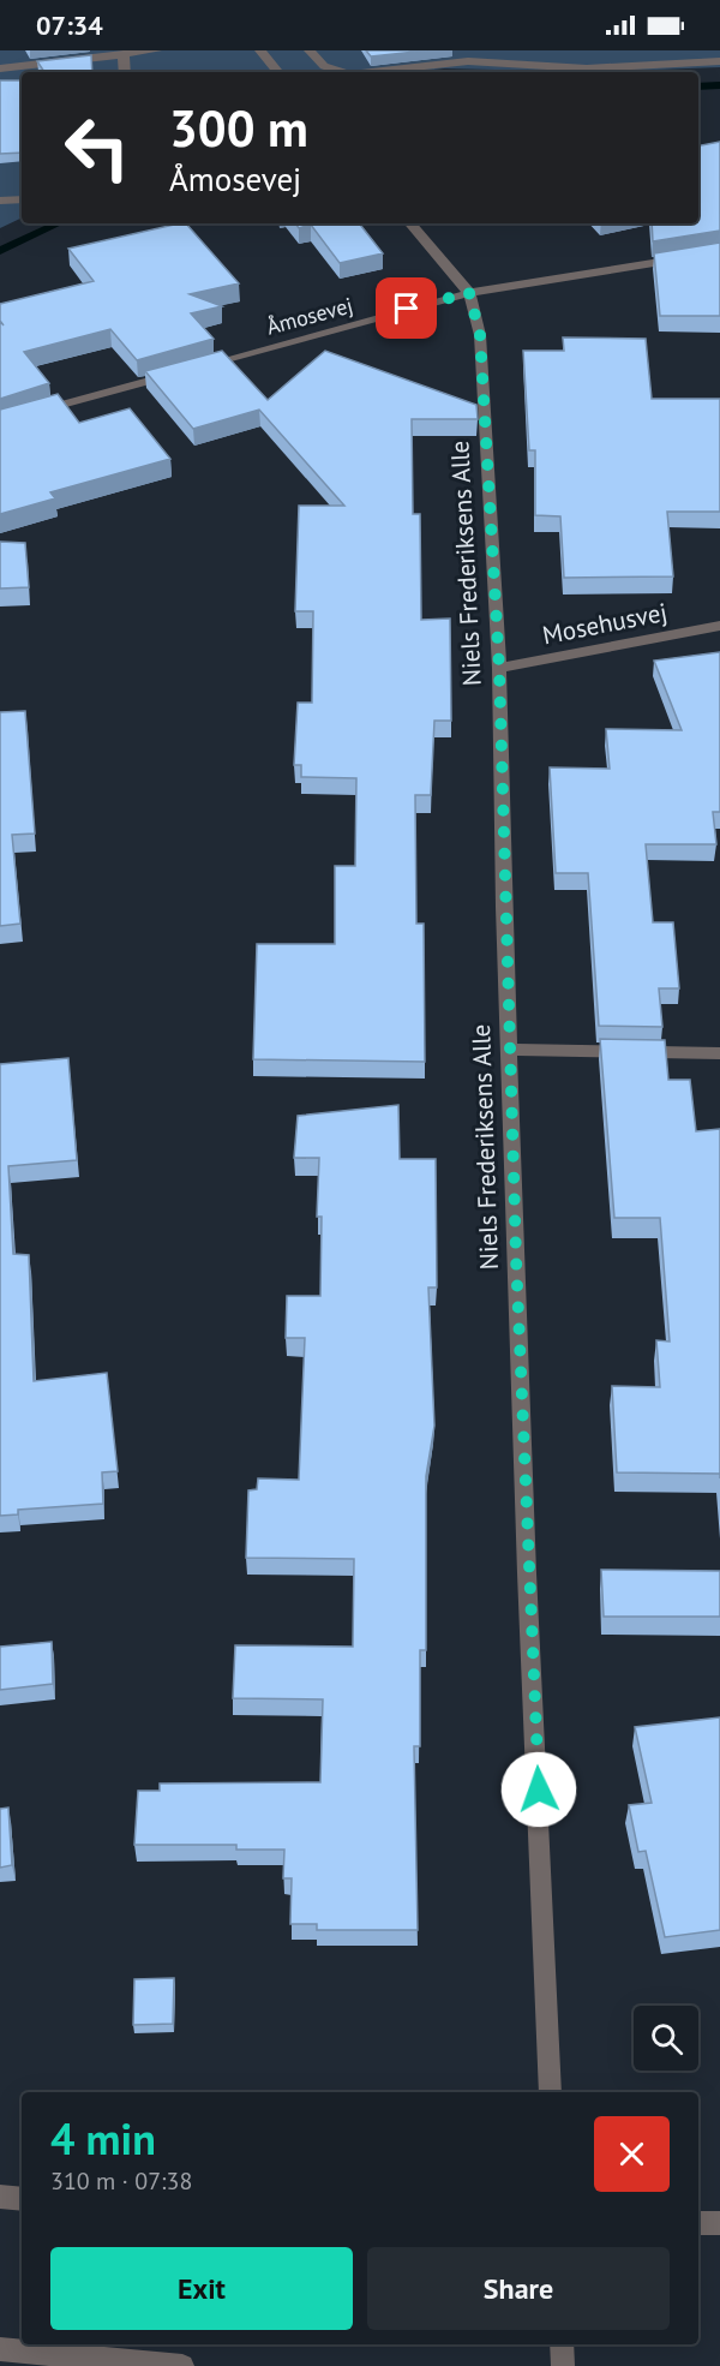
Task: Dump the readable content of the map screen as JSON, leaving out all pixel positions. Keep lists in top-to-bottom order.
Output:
{
  "streets": {
    "street": ["Åmosevej", "Niels Frederiksens Alle", "Mosehusvej"]
  },
  "crossings": [
    ["Åmosevej", "Niels Frederiksens Alle"],
    ["Niels Frederiksens Alle", "Mosehusvej"]
  ],
  "page": {
    "status": "07:34",
    "turn": ["300 m", "Åmosevej"],
    "heading": ["4 min", "310 m · 07:38"],
    "buttons": ["Exit", "Share"]
  }
}
